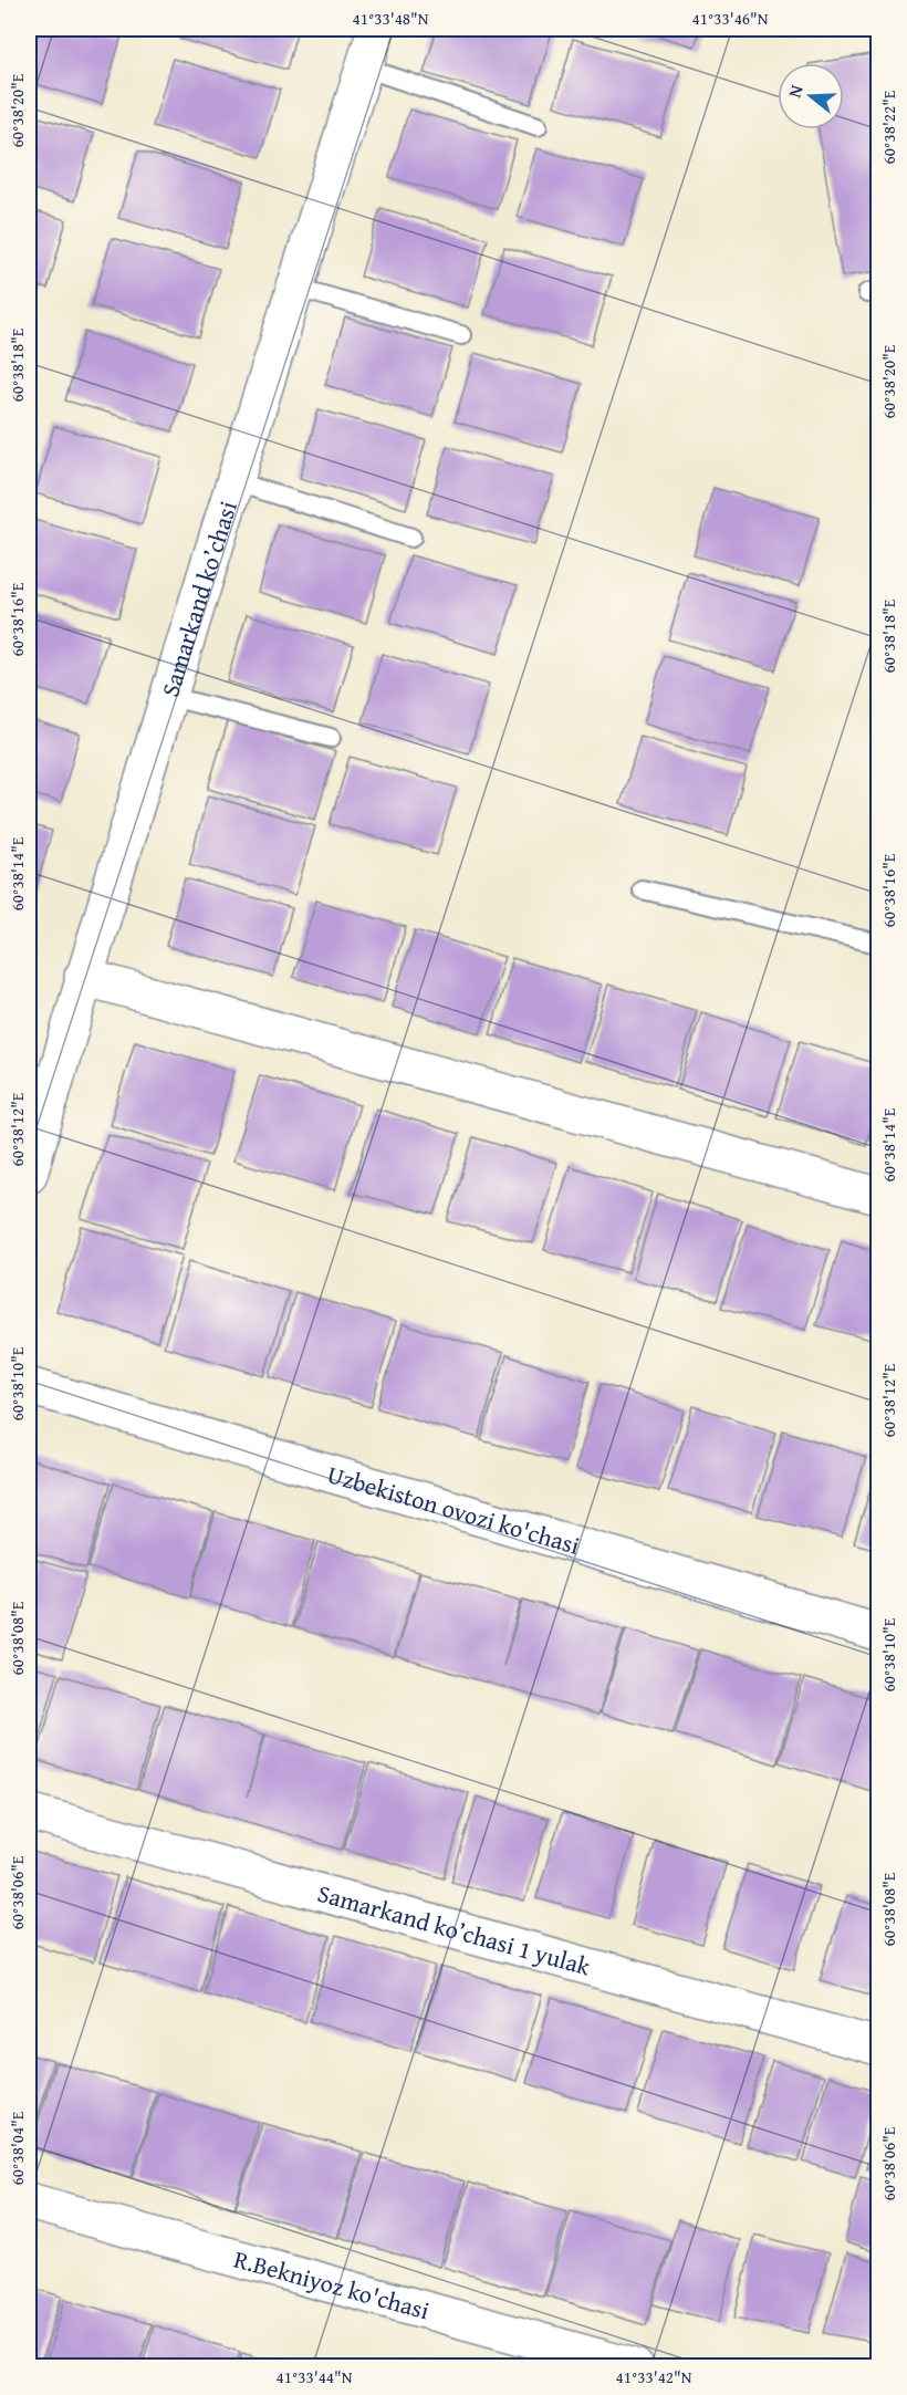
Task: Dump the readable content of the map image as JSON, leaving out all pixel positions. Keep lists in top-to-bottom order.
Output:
{
  "streets": {
    "street": [
      "Samarkand ko’chasi",
      "Uzbekiston ovozi ko'chasi",
      "Samarkand ko’chasi 1 yulak",
      "R.Bekniyoz ko'chasi"
    ]
  },
  "north": "left",
  "coordinates": [
    "41°33'48\"N",
    "41°33'46\"N",
    "60°38'20\"E",
    "60°38'22\"E",
    "60°38'18\"E",
    "60°38'16\"E",
    "60°38'14\"E",
    "60°38'12\"E",
    "60°38'10\"E",
    "60°38'08\"E",
    "60°38'06\"E",
    "60°38'04\"E",
    "41°33'44\"N",
    "41°33'42\"N"
  ]
}
